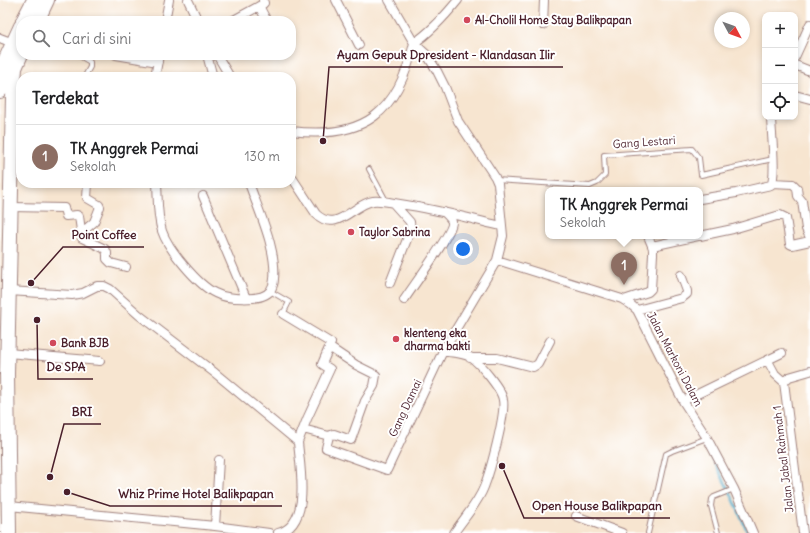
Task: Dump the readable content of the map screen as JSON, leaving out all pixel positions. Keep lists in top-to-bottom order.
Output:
{
  "streets": {
    "street": ["Jalan Markoni Dalam", "Gang Damai", "Jalan Jabal Rahmah 1"],
    "lane": ["Gang Lestari"]
  },
  "crossings": [
    ["Jalan Markoni Dalam", "Gang Damai"]
  ],
  "places": [
    "Al-Cholil Home Stay Balikpapan",
    "Ayam Gepuk Dpresident - Klandasan Ilir",
    "Taylor Sabrina",
    "Point Coffee",
    "De SPA",
    "klenteng eka dharma bakti",
    "Bank BJB",
    "Open House Balikpapan",
    "BRI",
    "Whiz Prime Hotel Balikpapan"
  ],
  "north": "bottom right",
  "page": {
    "map_buttons": ["+", "−"],
    "search": "Cari di sini",
    "heading": "Terdekat",
    "list": [
      {
        "mark": "1",
        "name": "TK Anggrek Permai",
        "note": "Sekolah",
        "value": "130 m"
      }
    ],
    "popup": ["TK Anggrek Permai", "Sekolah"],
    "pins": "1"
  }
}
